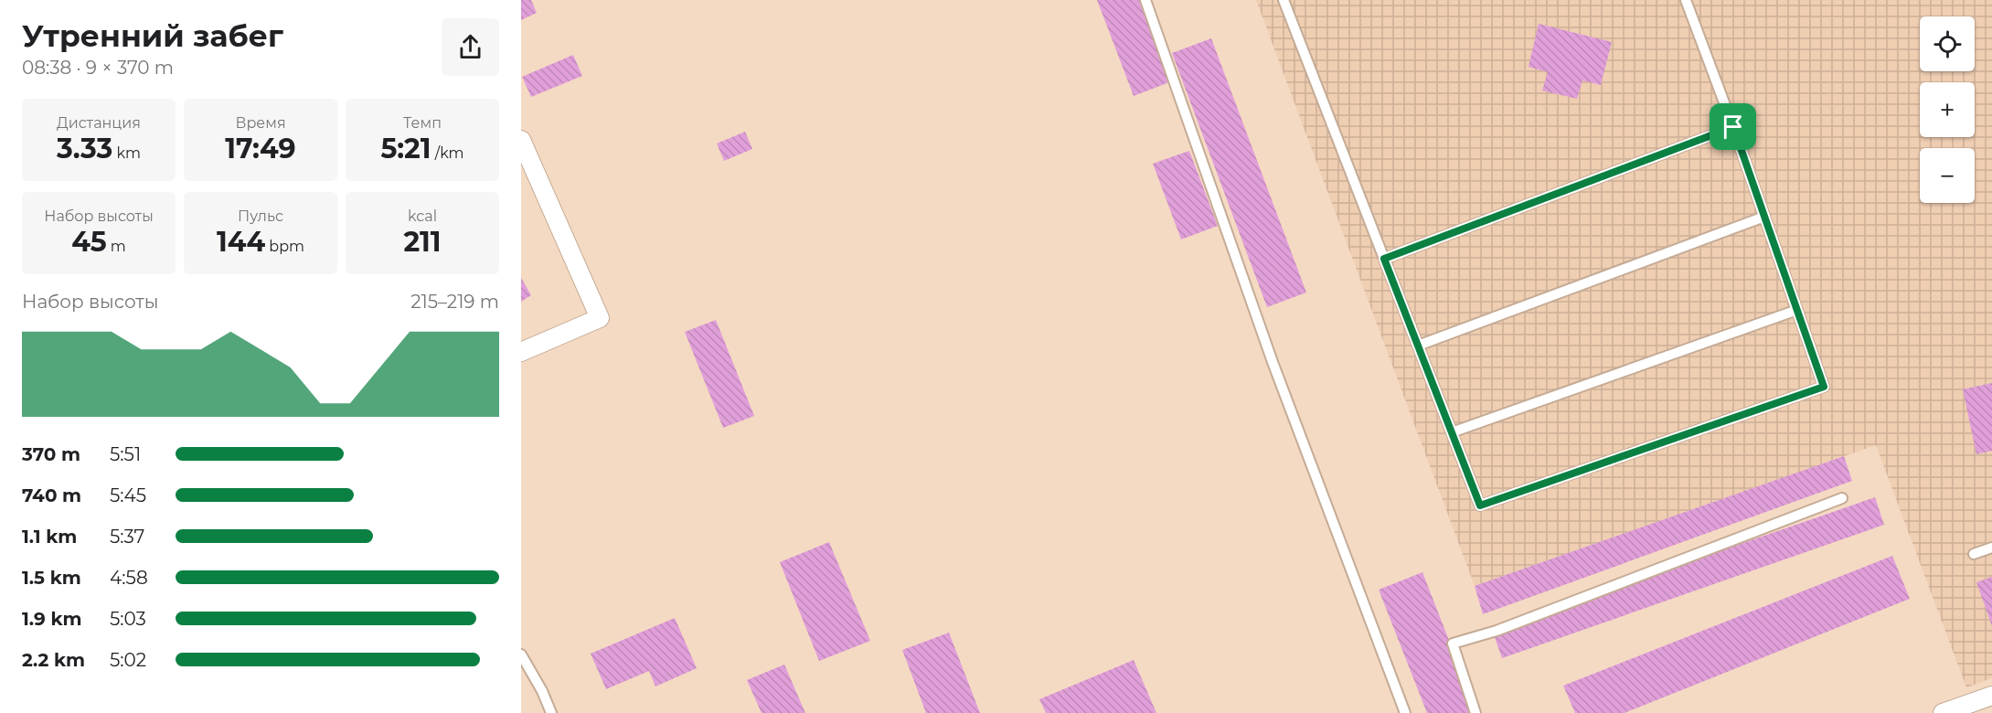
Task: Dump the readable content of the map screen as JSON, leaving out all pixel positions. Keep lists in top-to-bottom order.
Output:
{
  "page": {
    "heading": ["Утренний забег", "08:38 · 9 × 370 m"],
    "map_buttons": ["+", "−"],
    "stats": [
      ["Дистанция", "3.33 km"],
      ["Время", "17:49"],
      ["Темп", "5:21 /km"],
      ["Набор высоты", "45 m"],
      ["Пульс", "144 bpm"],
      ["kcal", "211"]
    ],
    "chart": ["Набор высоты", "215–219 m"],
    "list": [
      {
        "name": "370 m",
        "note": "5:51"
      },
      {
        "name": "740 m",
        "note": "5:45"
      },
      {
        "name": "1.1 km",
        "note": "5:37"
      },
      {
        "name": "1.5 km",
        "note": "4:58"
      },
      {
        "name": "1.9 km",
        "note": "5:03"
      },
      {
        "name": "2.2 km",
        "note": "5:02"
      }
    ]
  }
}
